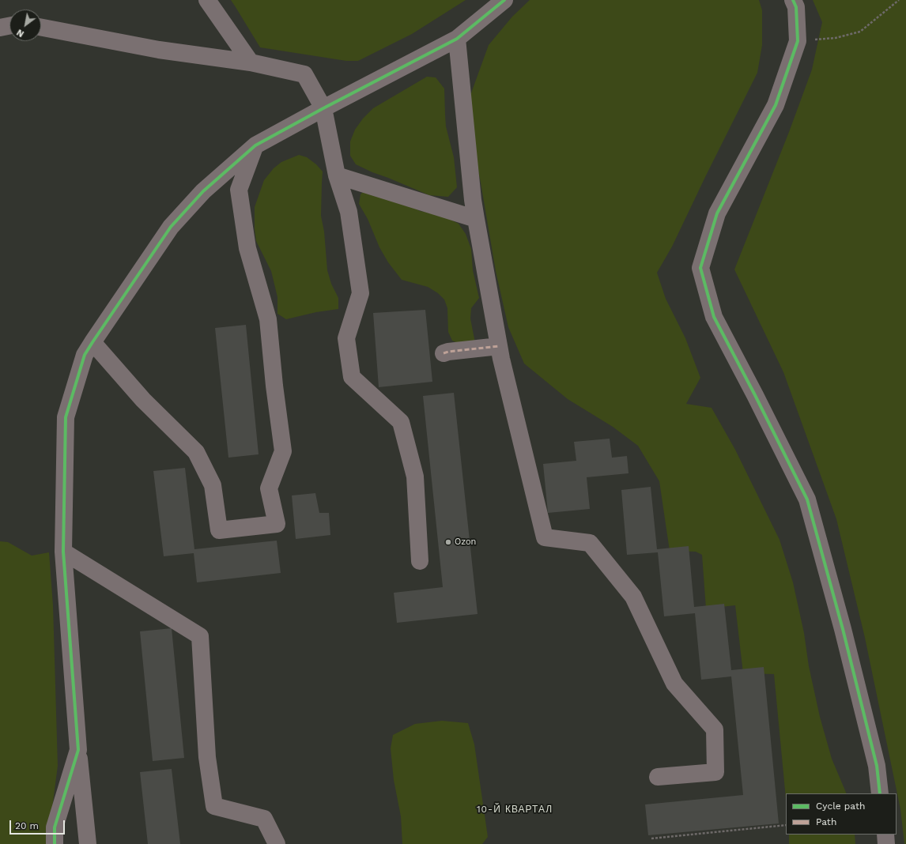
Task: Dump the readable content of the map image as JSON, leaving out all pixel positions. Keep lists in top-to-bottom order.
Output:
{
  "districts": ["10-Й КВАРТАЛ"],
  "places": ["Ozon"],
  "legend": ["Cycle path", "Path"],
  "scale_bar": "20 m",
  "north": "bottom left"
}
